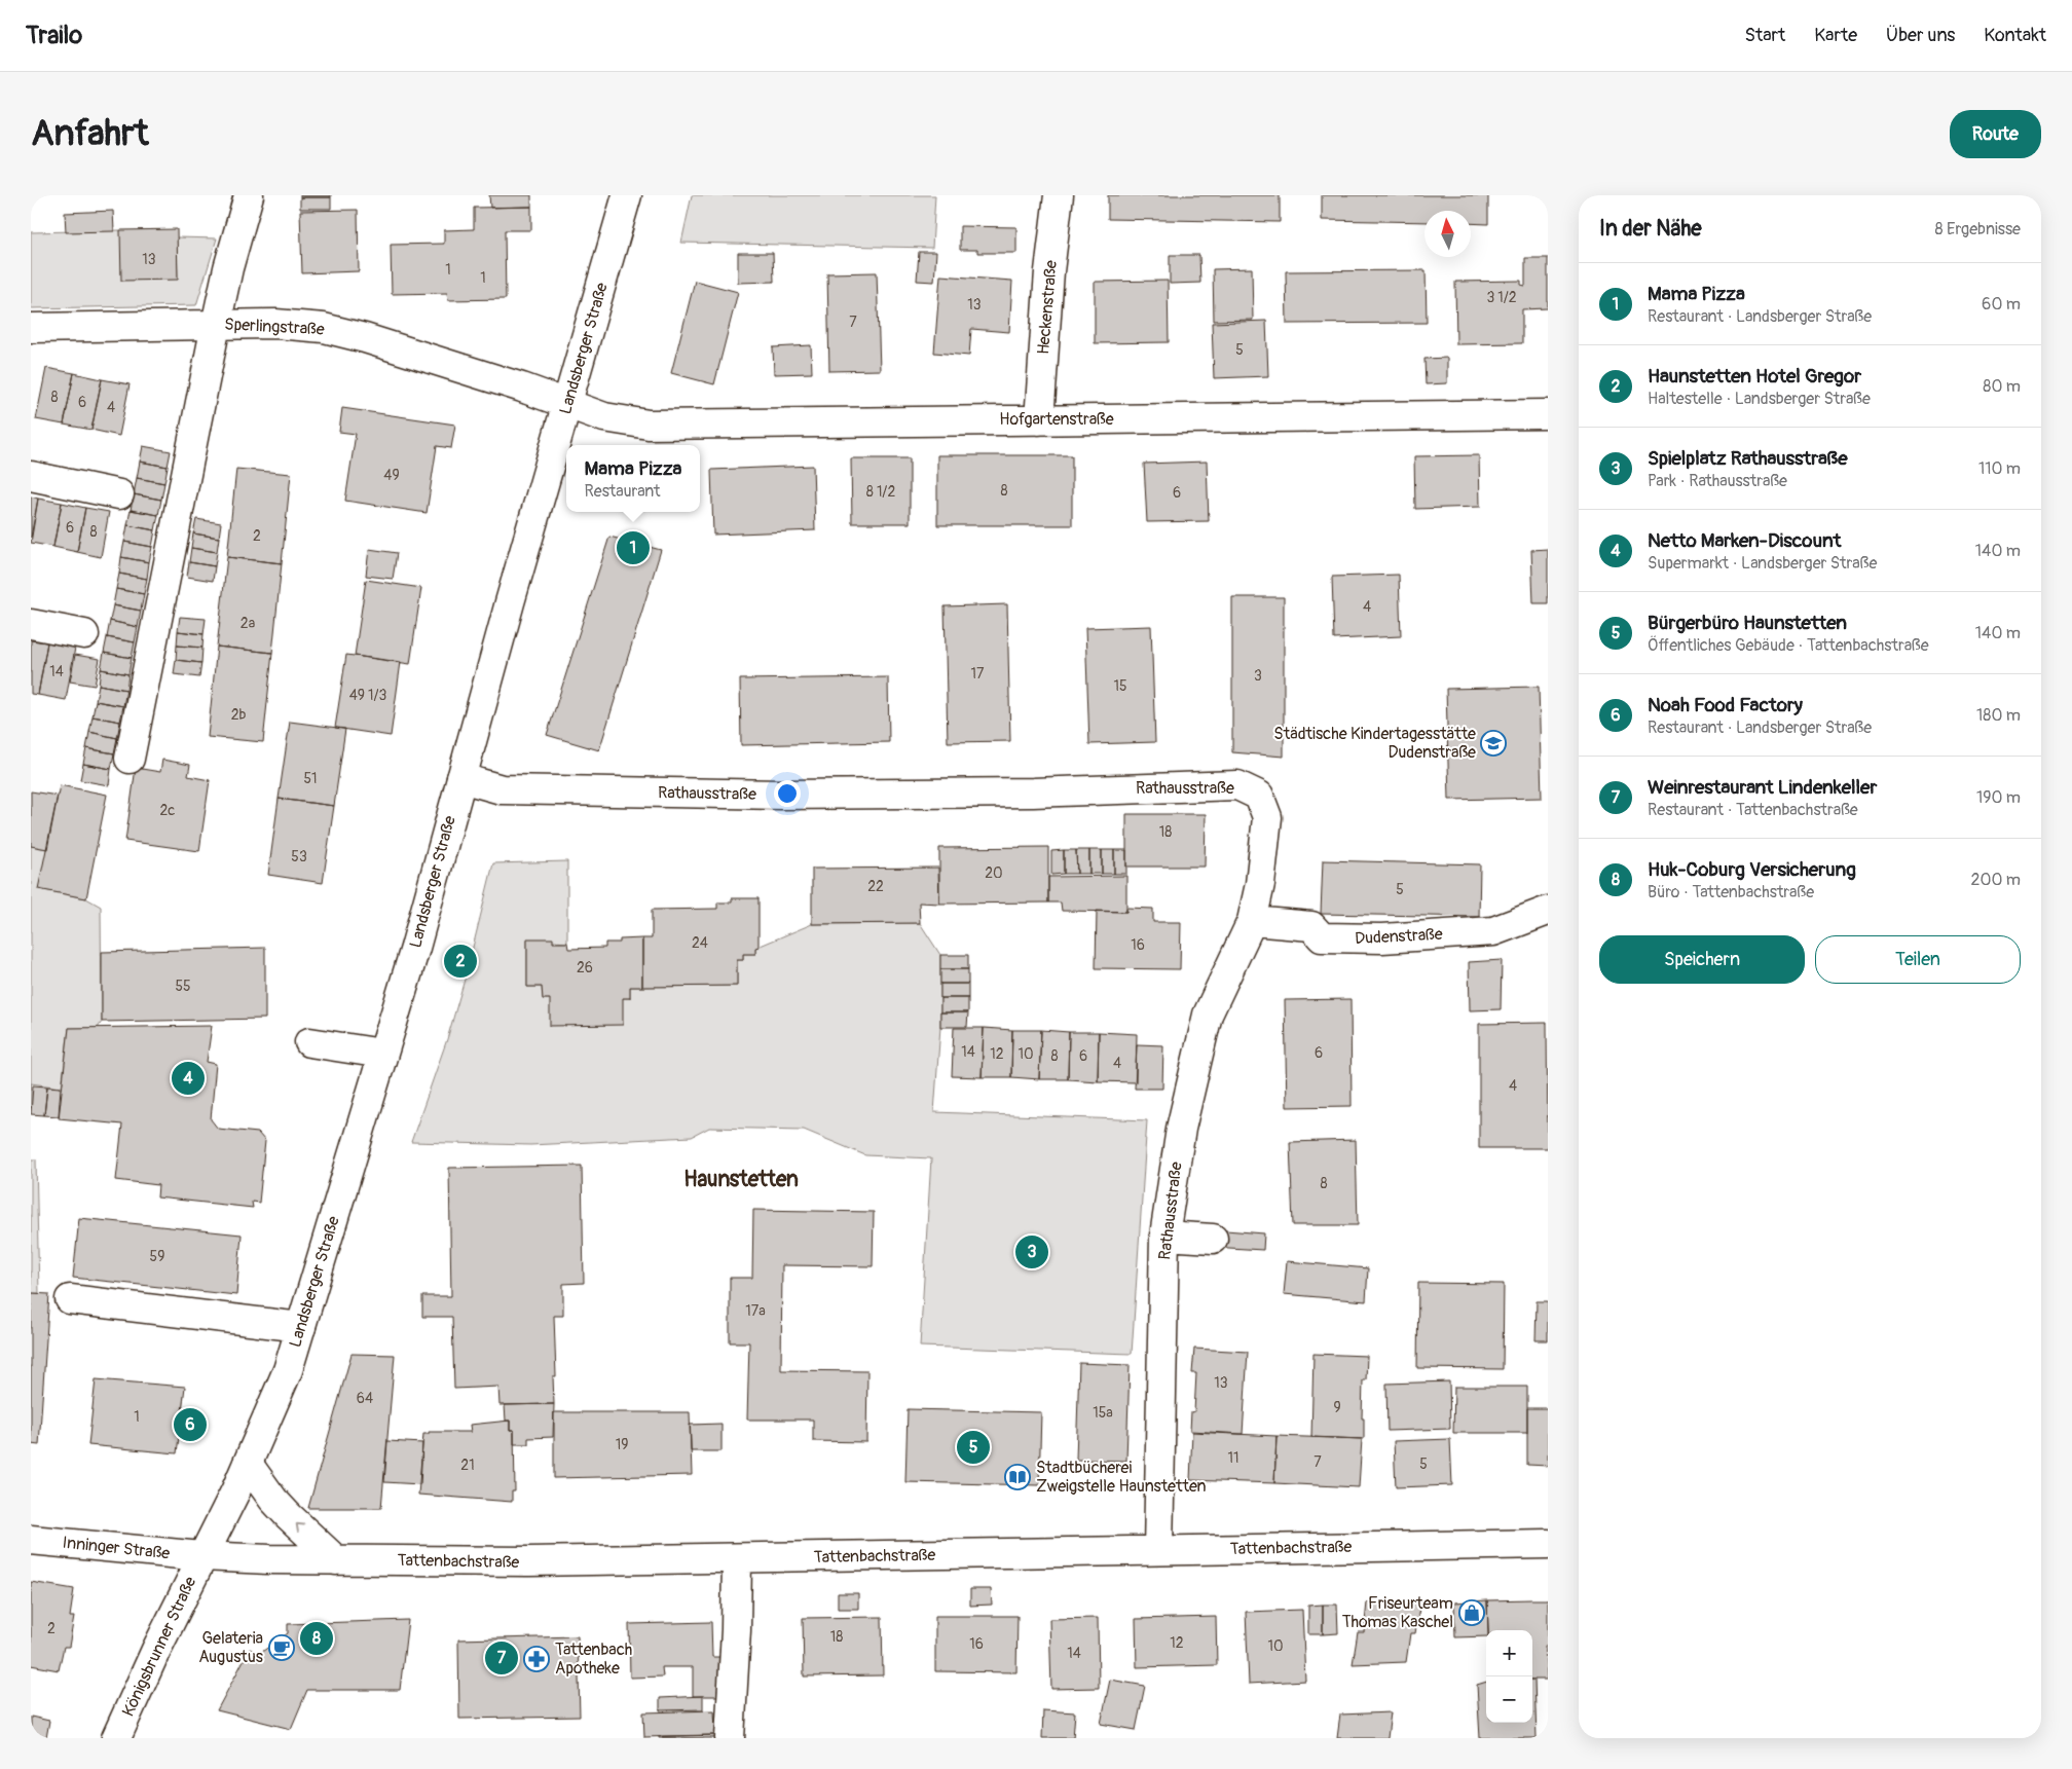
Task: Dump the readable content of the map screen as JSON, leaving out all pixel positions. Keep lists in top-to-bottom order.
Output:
{
  "streets": {
    "street": [
      "Heckenstraße",
      "Sperlingstraße",
      "Landsberger Straße",
      "Hofgartenstraße",
      "Rathausstraße",
      "Dudenstraße",
      "Inninger Straße",
      "Tattenbachstraße",
      "Königsbrunner Straße"
    ]
  },
  "crossings": [
    ["Heckenstraße", "Hofgartenstraße"],
    ["Sperlingstraße", "Landsberger Straße"],
    ["Sperlingstraße", "Hofgartenstraße"],
    ["Landsberger Straße", "Hofgartenstraße"],
    ["Landsberger Straße", "Rathausstraße"],
    ["Landsberger Straße", "Inninger Straße"],
    ["Landsberger Straße", "Tattenbachstraße"],
    ["Landsberger Straße", "Königsbrunner Straße"],
    ["Rathausstraße", "Dudenstraße"],
    ["Rathausstraße", "Tattenbachstraße"],
    ["Inninger Straße", "Tattenbachstraße"],
    ["Inninger Straße", "Königsbrunner Straße"],
    ["Tattenbachstraße", "Königsbrunner Straße"]
  ],
  "districts": ["Haunstetten"],
  "places": {
    "school or university": ["Städtische Kindertagesstätte Dudenstraße"],
    "library": ["Stadtbücherei Zweigstelle Haunstetten"],
    "shop": ["Friseurteam Thomas Kaschel"],
    "cafe": ["Gelateria Augustus"],
    "pharmacy": ["Tattenbach Apotheke"]
  },
  "house_numbers": [
    "13",
    "1",
    "1",
    "3 1/2",
    "13",
    "7",
    "5",
    "8",
    "6",
    "4",
    "49",
    "8",
    "8 1/2",
    "6",
    "6",
    "8",
    "2",
    "4",
    "2a",
    "14",
    "17",
    "3",
    "15",
    "49 1/3",
    "2b",
    "51",
    "2c",
    "18",
    "53",
    "20",
    "22",
    "5",
    "24",
    "16",
    "26",
    "55",
    "14",
    "6",
    "12",
    "10",
    "8",
    "6",
    "4",
    "4",
    "8",
    "59",
    "17a",
    "13",
    "64",
    "9",
    "15a",
    "1",
    "19",
    "11",
    "7",
    "5",
    "21",
    "2",
    "18",
    "12",
    "16",
    "10",
    "14"
  ],
  "north": "top",
  "page": {
    "header": "Trailo",
    "nav": [
      "Start",
      "Karte",
      "Über uns",
      "Kontakt"
    ],
    "buttons": [
      "Route",
      ["Speichern", "Teilen"]
    ],
    "title": "Anfahrt",
    "heading": ["In der Nähe", "8 Ergebnisse"],
    "list": [
      {
        "mark": "1",
        "name": "Mama Pizza",
        "note": "Restaurant · Landsberger Straße",
        "value": "60 m"
      },
      {
        "mark": "2",
        "name": "Haunstetten Hotel Gregor",
        "note": "Haltestelle · Landsberger Straße",
        "value": "80 m"
      },
      {
        "mark": "3",
        "name": "Spielplatz Rathausstraße",
        "note": "Park · Rathausstraße",
        "value": "110 m"
      },
      {
        "mark": "4",
        "name": "Netto Marken-Discount",
        "note": "Supermarkt · Landsberger Straße",
        "value": "140 m"
      },
      {
        "mark": "5",
        "name": "Bürgerbüro Haunstetten",
        "note": "Öffentliches Gebäude · Tattenbachstraße",
        "value": "140 m"
      },
      {
        "mark": "6",
        "name": "Noah Food Factory",
        "note": "Restaurant · Landsberger Straße",
        "value": "180 m"
      },
      {
        "mark": "7",
        "name": "Weinrestaurant Lindenkeller",
        "note": "Restaurant · Tattenbachstraße",
        "value": "190 m"
      },
      {
        "mark": "8",
        "name": "Huk-Coburg Versicherung",
        "note": "Büro · Tattenbachstraße",
        "value": "200 m"
      }
    ],
    "popup": ["Mama Pizza", "Restaurant"],
    "pins": [
      "1",
      "2",
      "4",
      "3",
      "6",
      "5",
      "8",
      "7"
    ],
    "map_buttons": ["+", "−"]
  }
}
